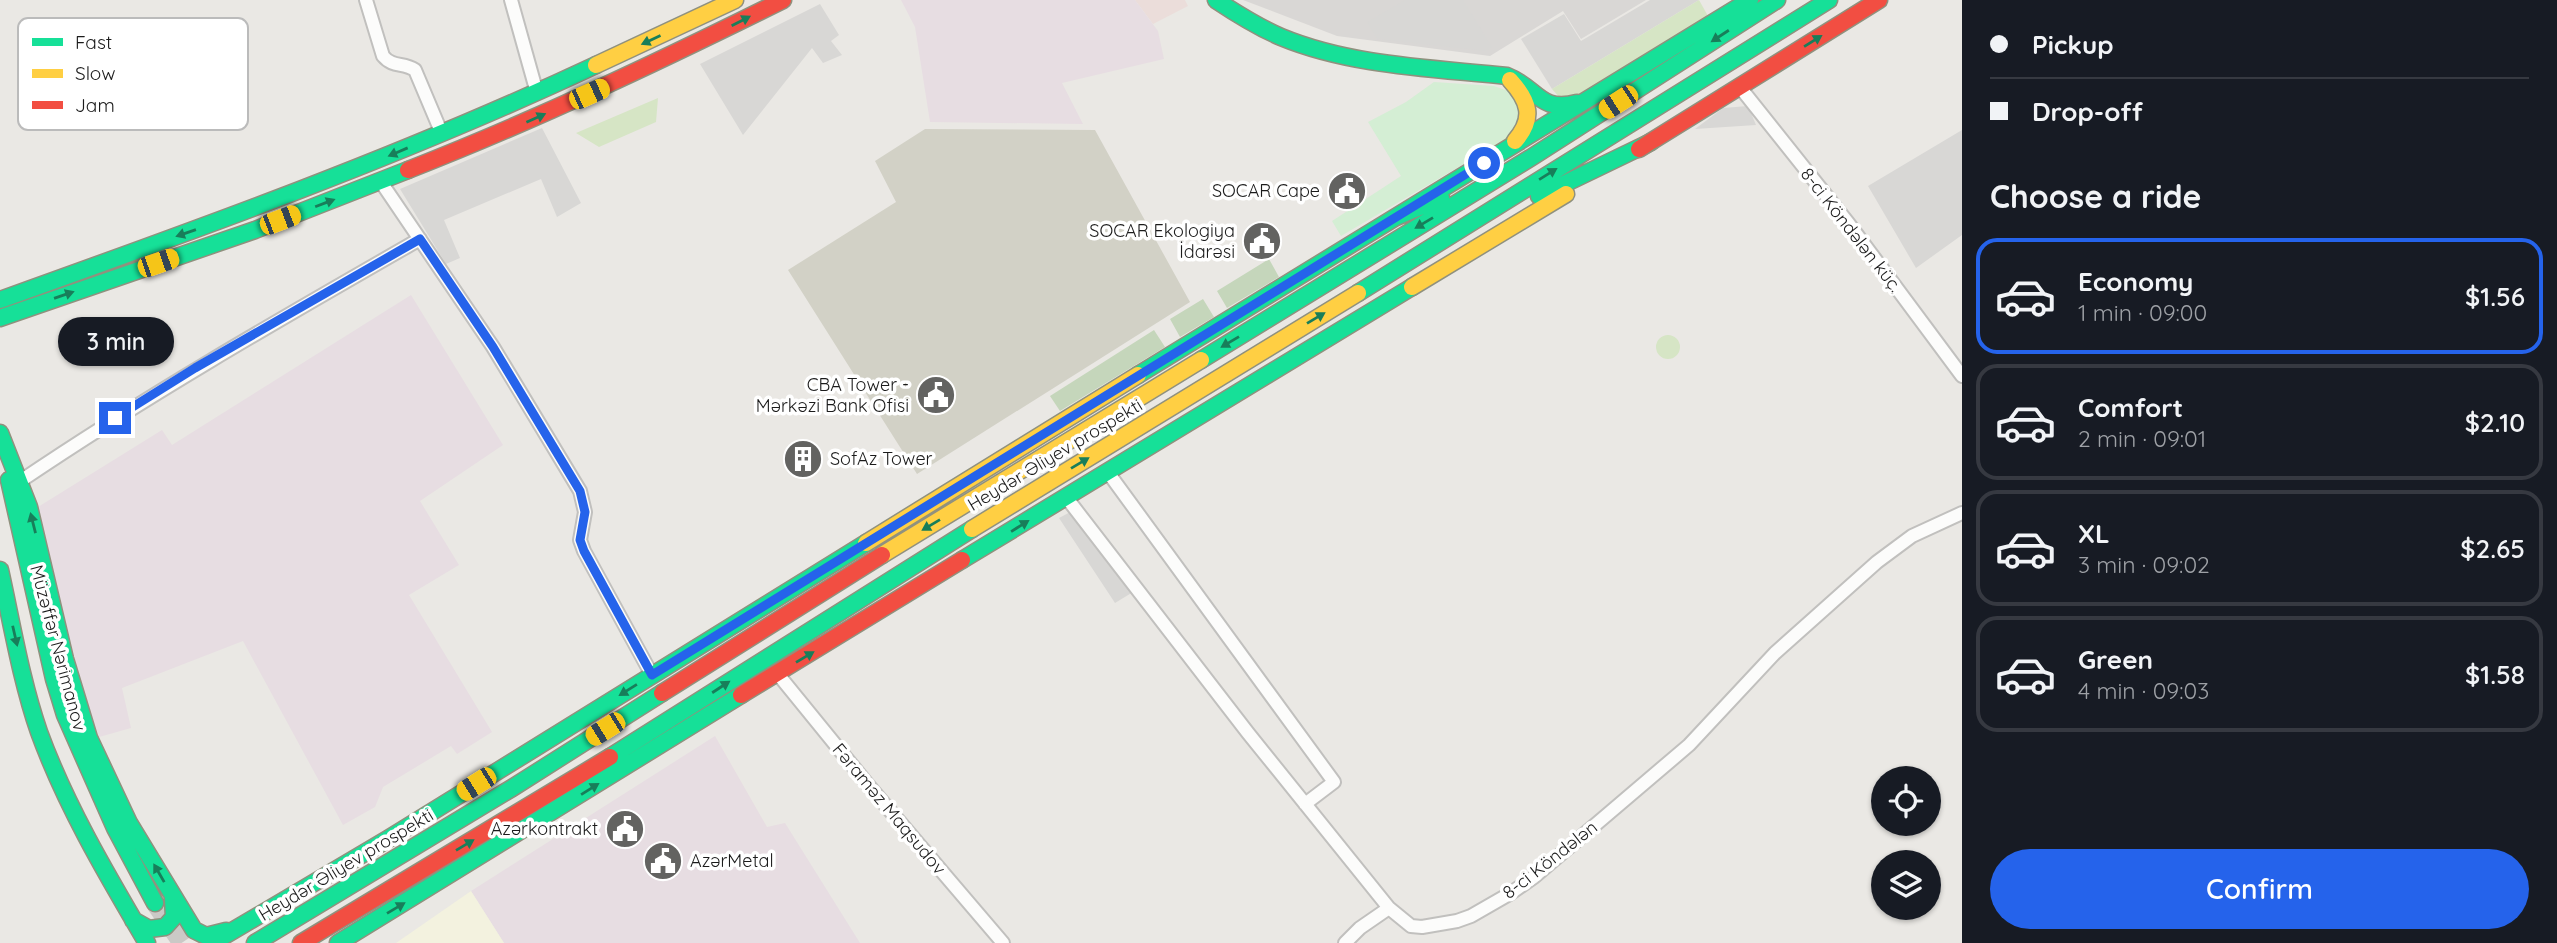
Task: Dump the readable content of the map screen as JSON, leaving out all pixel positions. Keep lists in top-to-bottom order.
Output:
{
  "streets": {
    "main road": ["Heydər Əliyev prospekti", "Müzəffər Nərimanov"],
    "street": ["8-ci Köndələn küç.", "Fəraməz Maqsudov", "8-ci Köndələn"]
  },
  "places": {
    "public building": [
      "SOCAR Cape",
      "SOCAR Ekologiya İdarəsi",
      "CBA Tower - Mərkəzi Bank Ofisi",
      "Azərkontrakt",
      "AzərMetal"
    ],
    "building": ["SofAz Tower"]
  },
  "legend": ["Fast", "Slow", "Jam"],
  "page": {
    "banner": ["Pickup", "Drop-off"],
    "heading": "Choose a ride",
    "list": [
      {
        "name": "Economy",
        "note": "1 min · 09:00",
        "value": "$1.56"
      },
      {
        "name": "Comfort",
        "note": "2 min · 09:01",
        "value": "$2.10"
      },
      {
        "name": "XL",
        "note": "3 min · 09:02",
        "value": "$2.65"
      },
      {
        "name": "Green",
        "note": "4 min · 09:03",
        "value": "$1.58"
      }
    ],
    "bubble": "3 min",
    "buttons": "Confirm"
  }
}
